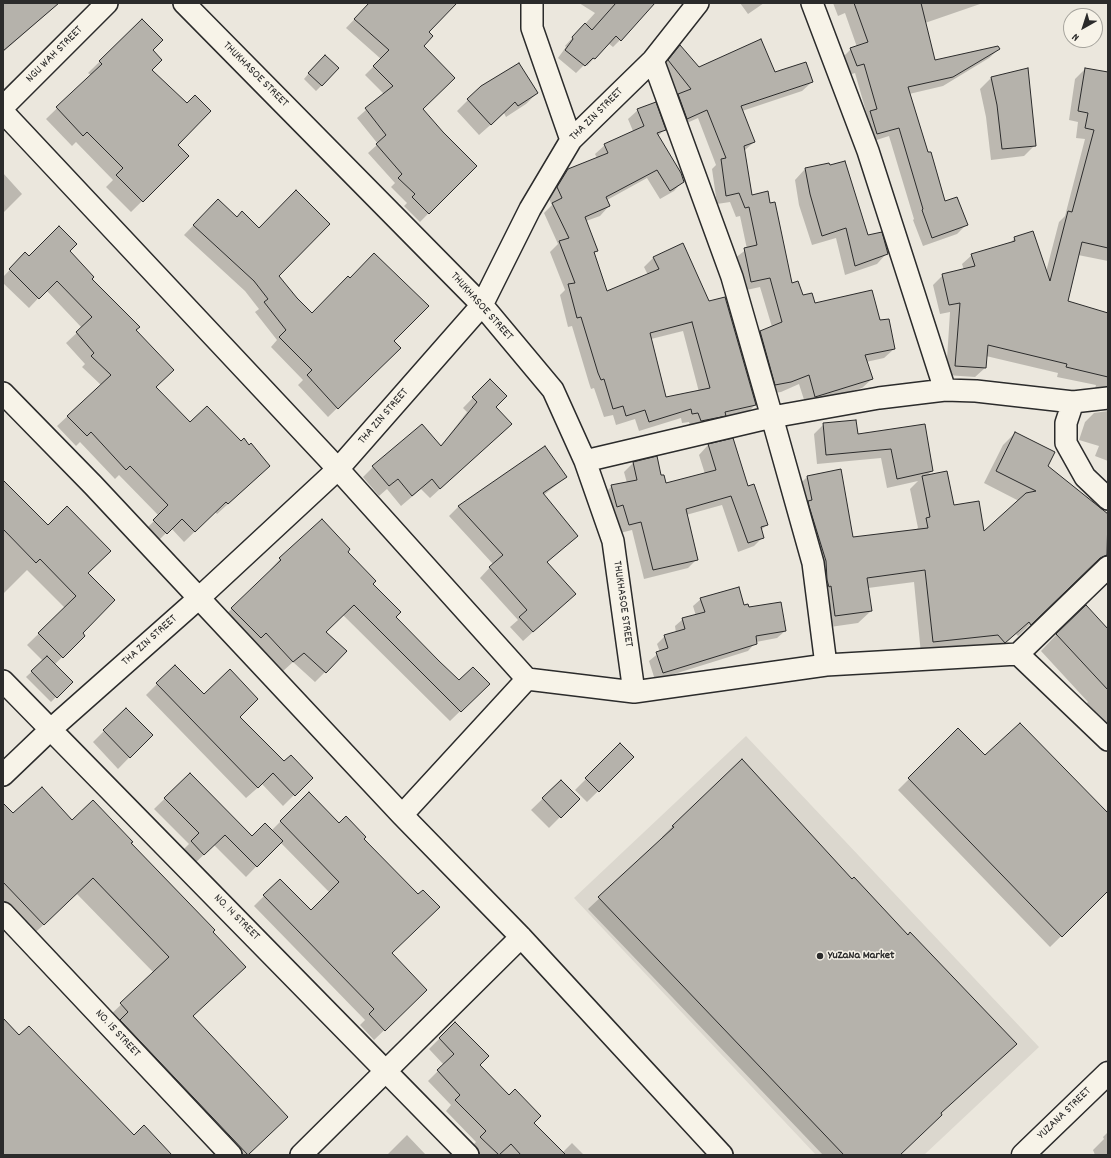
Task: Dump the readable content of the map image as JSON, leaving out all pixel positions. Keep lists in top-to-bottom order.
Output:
{
  "streets": {
    "street": [
      "NGU WAH STREET",
      "THUKHASOE STREET",
      "THA ZIN STREET",
      "NO. 14 STREET",
      "NO. 15 STREET",
      "YUZANA STREET"
    ]
  },
  "crossings": [
    ["THUKHASOE STREET", "THA ZIN STREET"],
    ["THA ZIN STREET", "NO. 14 STREET"]
  ],
  "places": ["YuZaNa Market"],
  "north": "bottom left"
}
